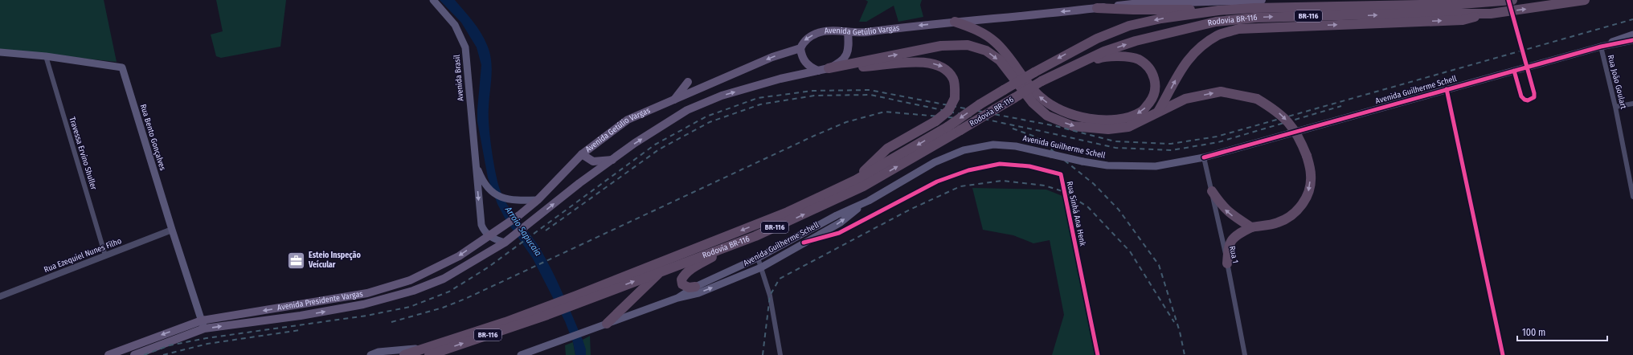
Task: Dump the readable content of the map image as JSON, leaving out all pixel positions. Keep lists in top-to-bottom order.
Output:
{
  "streets": {
    "highway": ["BR-116", "Rodovia BR-116"],
    "main road": [
      "Avenida Getúlio Vargas",
      "Avenida Brasil",
      "Avenida Guilherme Schell",
      "Rua Bento Gonçalves",
      "Avenida Presidente Vargas"
    ],
    "street": [
      "Rua João Goulart",
      "Travessa Ervino Shuller",
      "Rua Sinhá Ana Henk",
      "Rua 1",
      "Rua Ezequiel Nunes Filho"
    ]
  },
  "crossings": [
    ["BR-116", "Rodovia BR-116"],
    ["BR-116", "Avenida Getúlio Vargas"],
    ["BR-116", "Avenida Guilherme Schell"],
    ["Avenida Getúlio Vargas", "Avenida Brasil"],
    ["Avenida Getúlio Vargas", "Avenida Presidente Vargas"],
    ["Avenida Brasil", "Avenida Presidente Vargas"],
    ["Rua João Goulart", "Avenida Guilherme Schell"],
    ["Avenida Guilherme Schell", "Rua Sinhá Ana Henk"],
    ["Avenida Guilherme Schell", "Rua 1"],
    ["Rua Bento Gonçalves", "Travessa Ervino Shuller"],
    ["Rua Bento Gonçalves", "Rua Ezequiel Nunes Filho"],
    ["Rua Bento Gonçalves", "Avenida Presidente Vargas"],
    ["Travessa Ervino Shuller", "Rua Ezequiel Nunes Filho"]
  ],
  "water": ["Arroio Sapucaia"],
  "places": {
    "office": ["Esteio Inspeção Veícular"]
  },
  "scale_bar": "100 m"
}
